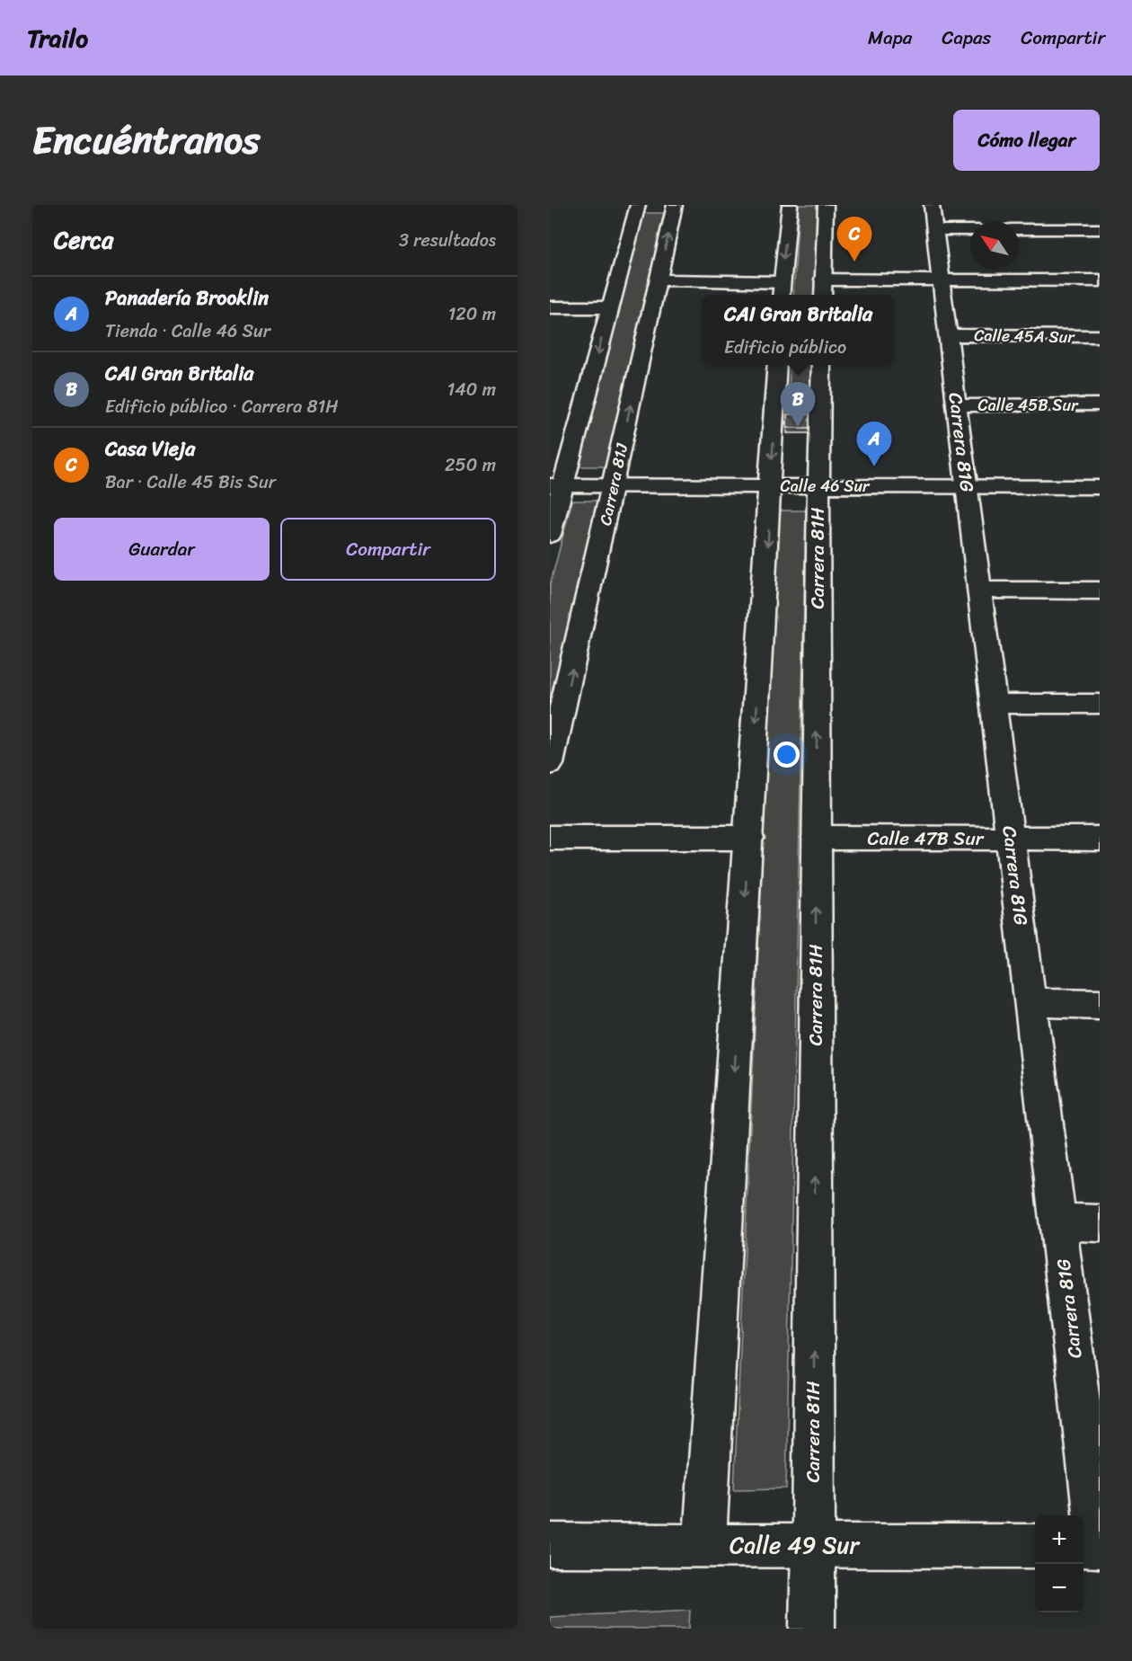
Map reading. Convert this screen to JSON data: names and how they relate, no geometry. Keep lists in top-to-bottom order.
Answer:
{
  "streets": {
    "street": [
      "Calle 45A Sur",
      "Calle 45B Sur",
      "Carrera 81G",
      "Carrera 81J",
      "Calle 46 Sur",
      "Carrera 81H",
      "Calle 47B Sur",
      "Calle 49 Sur"
    ]
  },
  "crossings": [
    ["Calle 45A Sur", "Carrera 81G"],
    ["Calle 45B Sur", "Carrera 81G"],
    ["Carrera 81G", "Calle 46 Sur"],
    ["Carrera 81G", "Calle 47B Sur"],
    ["Carrera 81J", "Calle 46 Sur"],
    ["Calle 46 Sur", "Carrera 81H"],
    ["Carrera 81H", "Calle 47B Sur"],
    ["Carrera 81H", "Calle 49 Sur"]
  ],
  "north": "top left",
  "page": {
    "header": "Trailo",
    "nav": ["Mapa", "Capas", "Compartir"],
    "title": "Encuéntranos",
    "buttons": [
      "Cómo llegar",
      ["Guardar", "Compartir"]
    ],
    "heading": ["Cerca", "3 resultados"],
    "pins": ["C", "B", "A"],
    "list": [
      {
        "mark": "A",
        "name": "Panadería Brooklin",
        "note": "Tienda · Calle 46 Sur",
        "value": "120 m"
      },
      {
        "mark": "B",
        "name": "CAI Gran Britalia",
        "note": "Edificio público · Carrera 81H",
        "value": "140 m"
      },
      {
        "mark": "C",
        "name": "Casa Vieja",
        "note": "Bar · Calle 45 Bis Sur",
        "value": "250 m"
      }
    ],
    "popup": ["CAI Gran Britalia", "Edificio público"],
    "map_buttons": ["+", "−"]
  }
}
